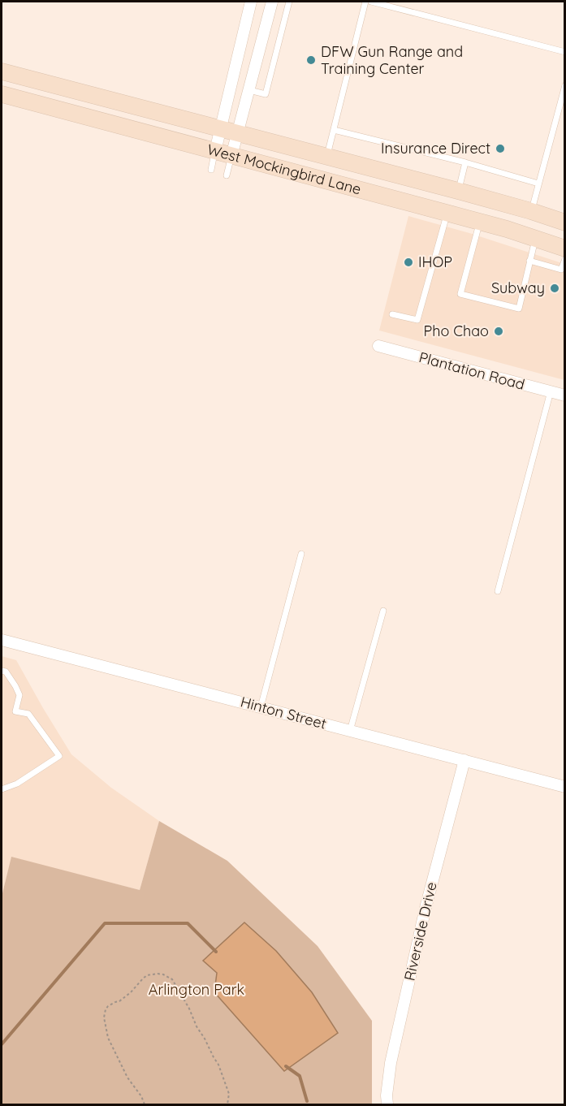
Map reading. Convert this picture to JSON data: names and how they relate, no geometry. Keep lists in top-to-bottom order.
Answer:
{
  "streets": {
    "main road": ["West Mockingbird Lane"],
    "street": ["Plantation Road", "Hinton Street", "Riverside Drive"]
  },
  "crossings": [
    ["Hinton Street", "Riverside Drive"]
  ],
  "parks": ["Arlington Park"],
  "places": [
    "DFW Gun Range and Training Center",
    "Insurance Direct",
    "IHOP",
    "Subway",
    "Pho Chao"
  ]
}
